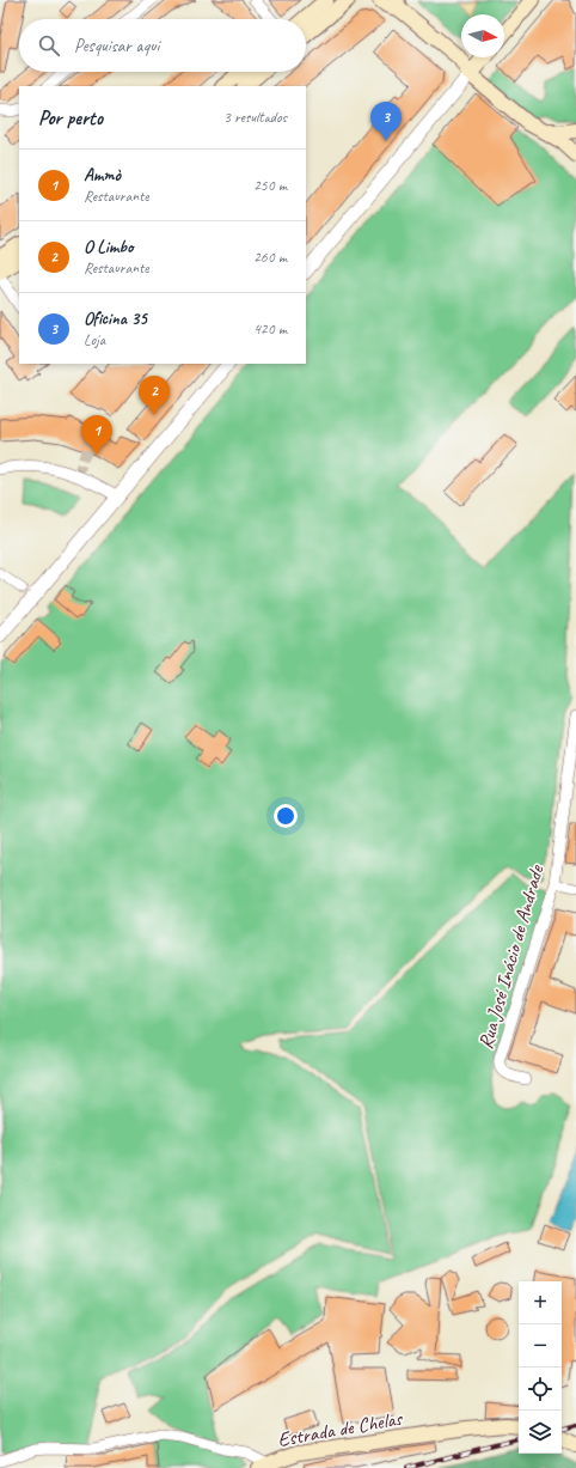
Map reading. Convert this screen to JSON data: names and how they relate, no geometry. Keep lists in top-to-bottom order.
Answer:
{
  "streets": {
    "main road": ["Estrada de Chelas"],
    "street": ["Rua José Inácio de Andrade"]
  },
  "north": "right",
  "page": {
    "search": "Pesquisar aqui",
    "heading": ["Por perto", "3 resultados"],
    "pins": ["3", "2", "1"],
    "list": [
      {
        "mark": "1",
        "name": "Ammò",
        "note": "Restaurante",
        "value": "250 m"
      },
      {
        "mark": "2",
        "name": "O Limbo",
        "note": "Restaurante",
        "value": "260 m"
      },
      {
        "mark": "3",
        "name": "Oficina 35",
        "note": "Loja",
        "value": "420 m"
      }
    ],
    "map_buttons": ["+", "−"]
  }
}
